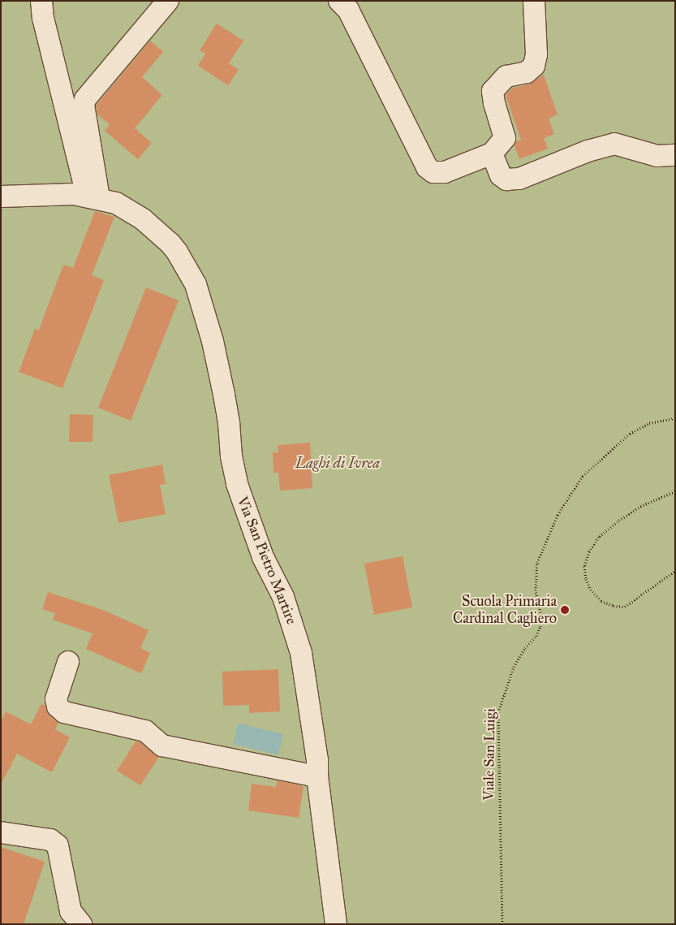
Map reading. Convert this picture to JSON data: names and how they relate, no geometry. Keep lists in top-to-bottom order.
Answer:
{
  "streets": {
    "street": ["Via San Pietro Martire"],
    "path": ["Viale San Luigi"]
  },
  "parks": ["Laghi di Ivrea"],
  "places": ["Scuola Primaria Cardinal Cagliero"]
}
